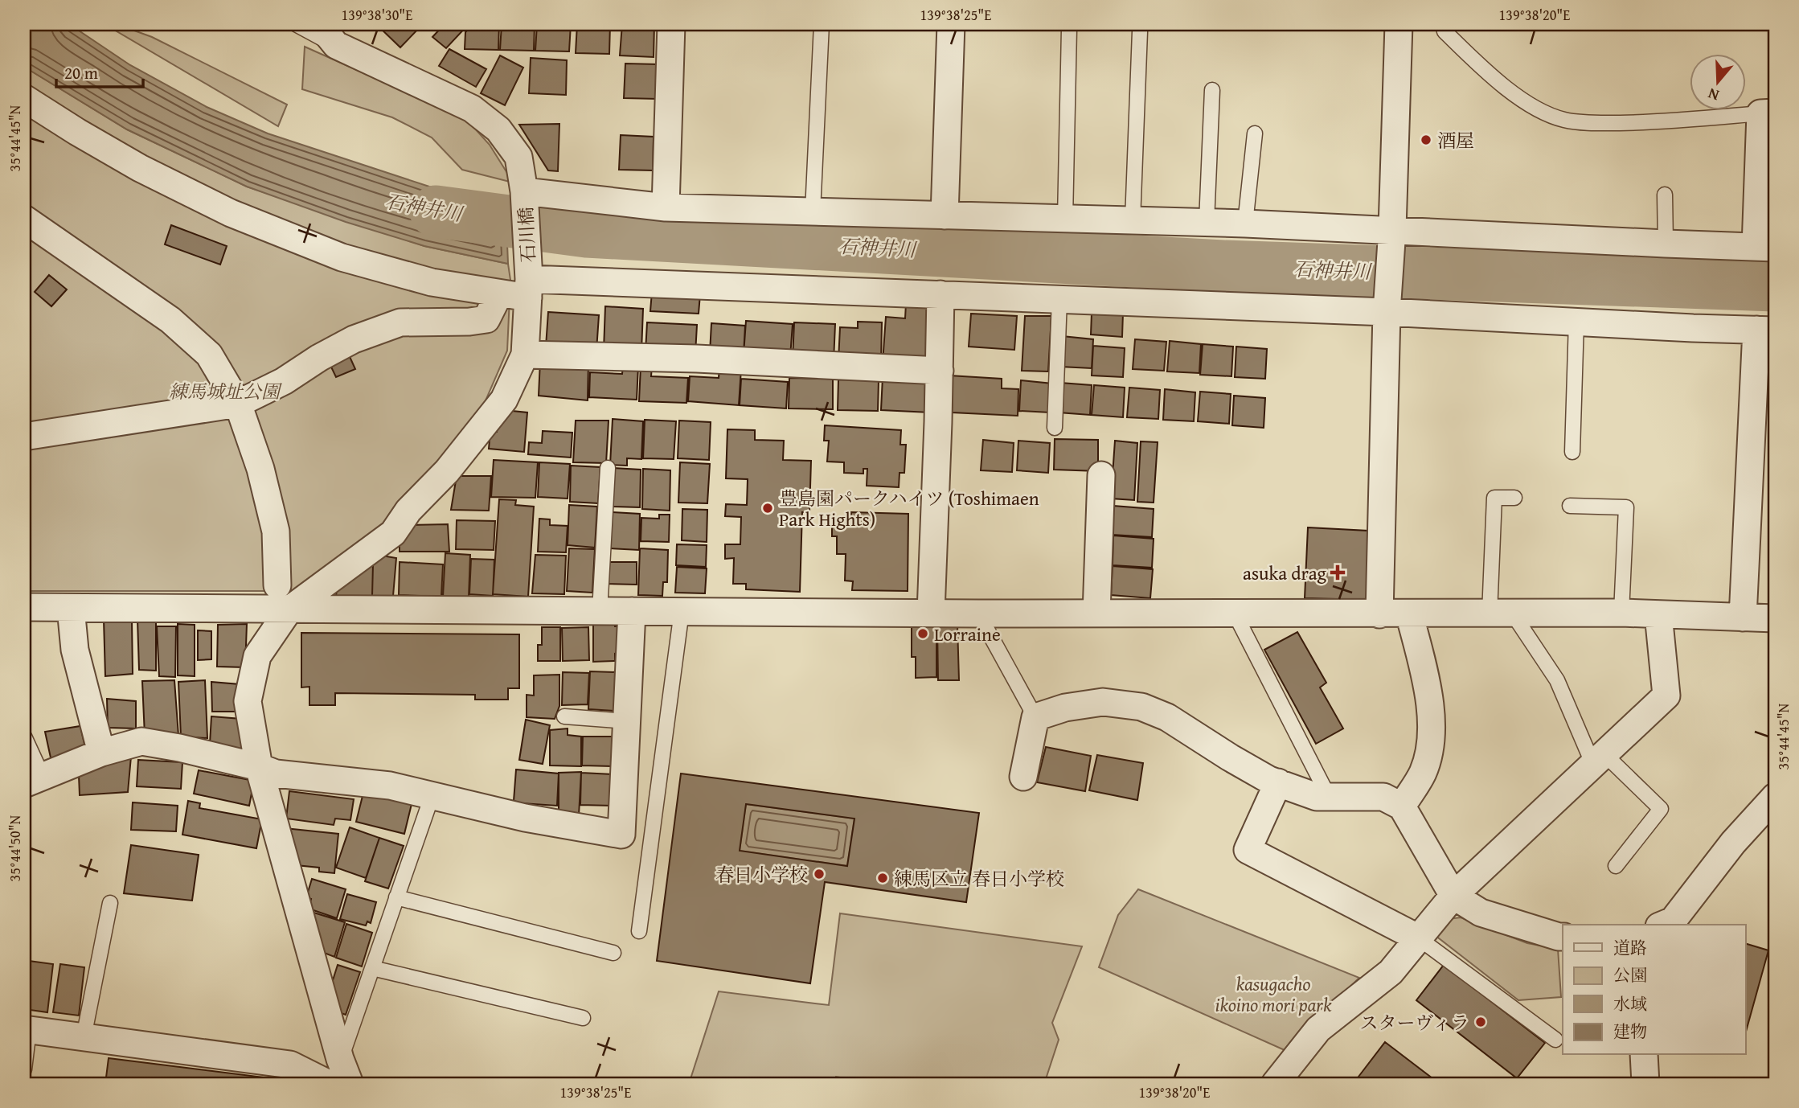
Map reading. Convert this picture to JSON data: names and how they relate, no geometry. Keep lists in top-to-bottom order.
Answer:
{
  "streets": {
    "street": ["石川橋"]
  },
  "water": ["石神井川"],
  "parks": ["練馬城址公園", "kasugacho ikoino mori park"],
  "places": {
    "other": [
      "酒屋",
      "豊島園パークハイツ (Toshimaen Park Hights)",
      "Lorraine",
      "春日小学校",
      "練馬区立 春日小学校",
      "スターヴィラ"
    ],
    "health": ["asuka drag"]
  },
  "legend": [
    "道路",
    "公園",
    "水域",
    "建物"
  ],
  "scale_bar": "20 m",
  "north": "bottom",
  "coordinates": [
    "139°38'30\"E",
    "139°38'25\"E",
    "139°38'20\"E",
    "35°44'45\"N",
    "35°44'50\"N"
  ]
}
